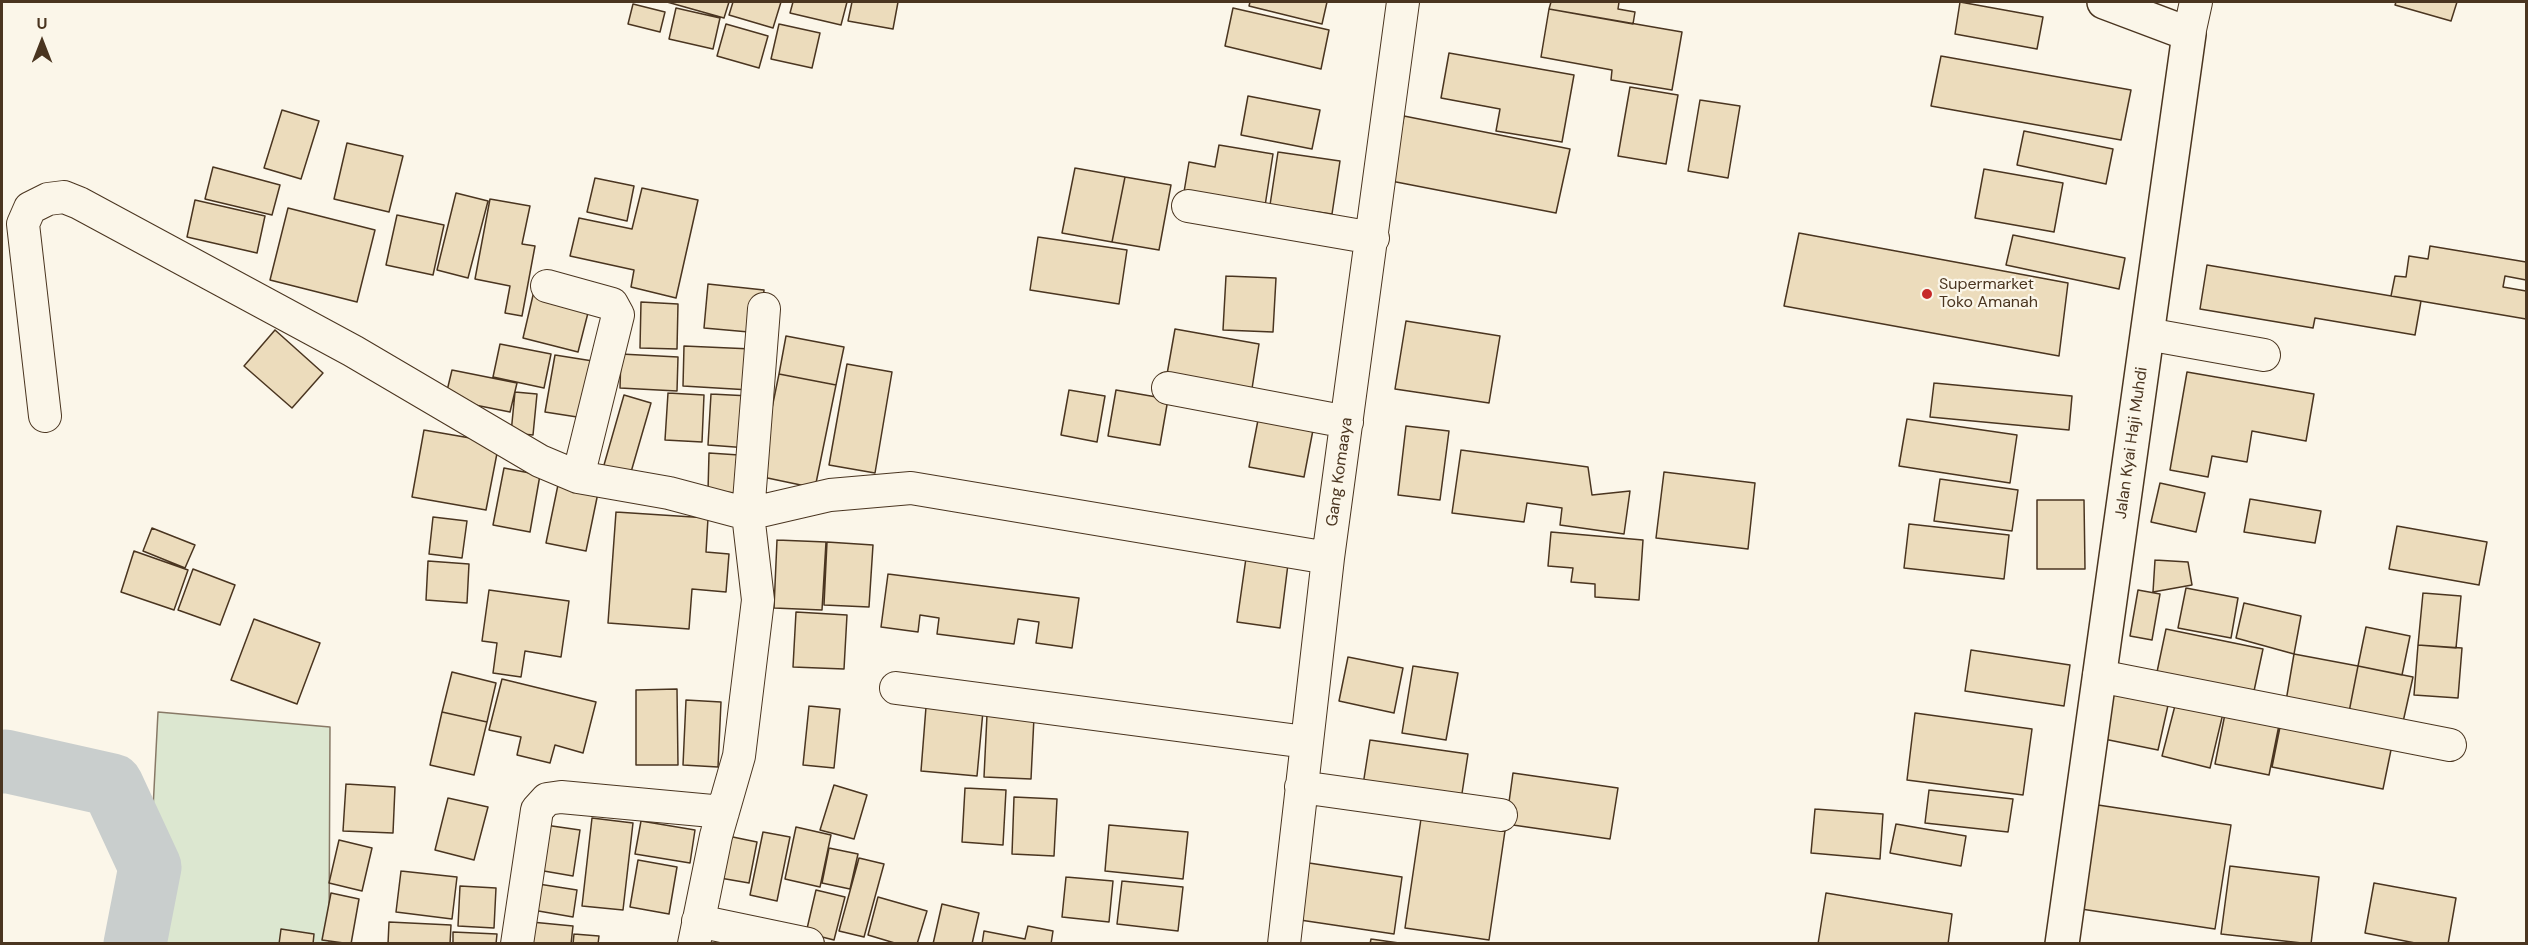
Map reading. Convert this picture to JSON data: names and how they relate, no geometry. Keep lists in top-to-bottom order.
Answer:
{
  "streets": {
    "street": ["Jalan Kyai Haji Muhdi", "Gang Komaaya"]
  },
  "places": ["Supermarket Toko Amanah"],
  "north": "top"
}
